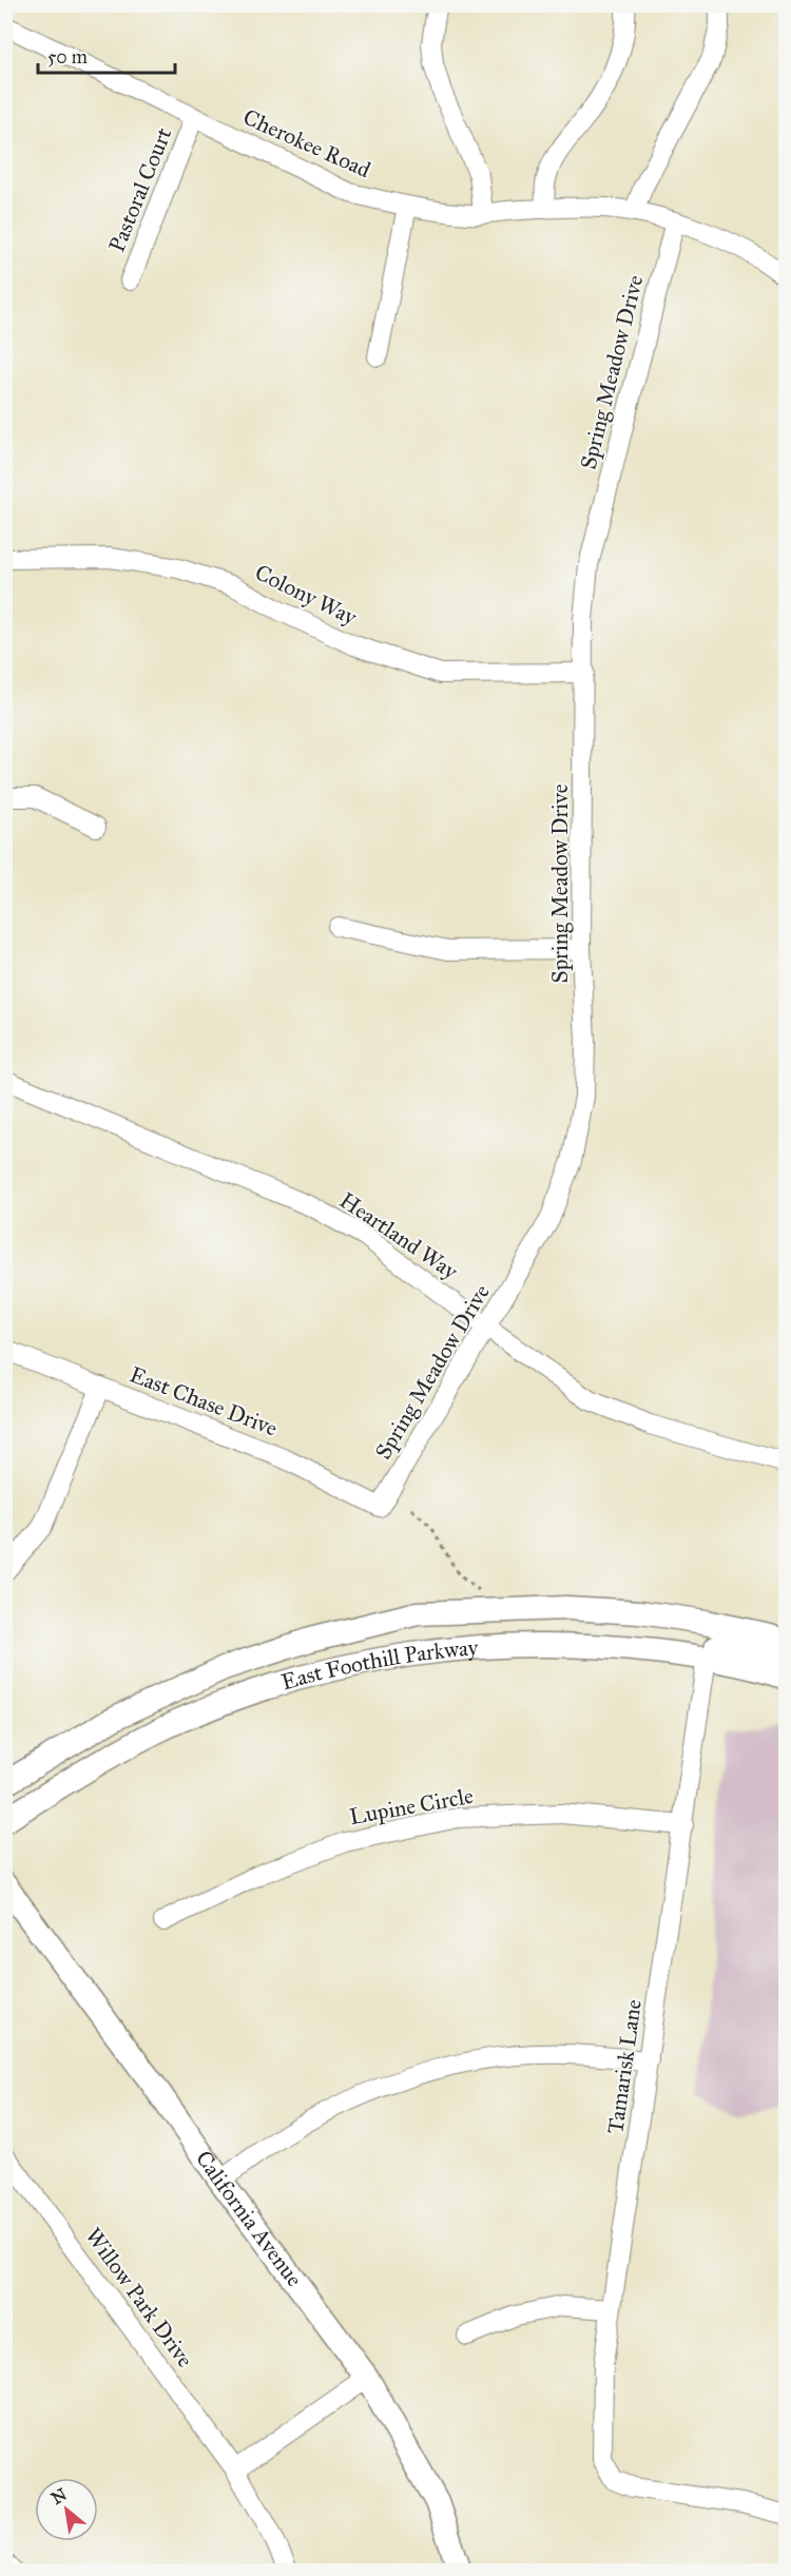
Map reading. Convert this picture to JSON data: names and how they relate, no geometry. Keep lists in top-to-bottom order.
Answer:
{
  "streets": {
    "main road": ["East Foothill Parkway", "California Avenue"],
    "street": [
      "Cherokee Road",
      "Pastoral Court",
      "Spring Meadow Drive",
      "Colony Way",
      "Heartland Way",
      "East Chase Drive",
      "Lupine Circle",
      "Tamarisk Lane",
      "Willow Park Drive"
    ]
  },
  "crossings": [
    ["Cherokee Road", "Pastoral Court"],
    ["Cherokee Road", "Spring Meadow Drive"],
    ["Spring Meadow Drive", "Colony Way"],
    ["Spring Meadow Drive", "Heartland Way"],
    ["Spring Meadow Drive", "East Chase Drive"],
    ["East Foothill Parkway", "Tamarisk Lane"],
    ["Lupine Circle", "Tamarisk Lane"]
  ],
  "scale_bar": "50 m",
  "north": "top left"
}
